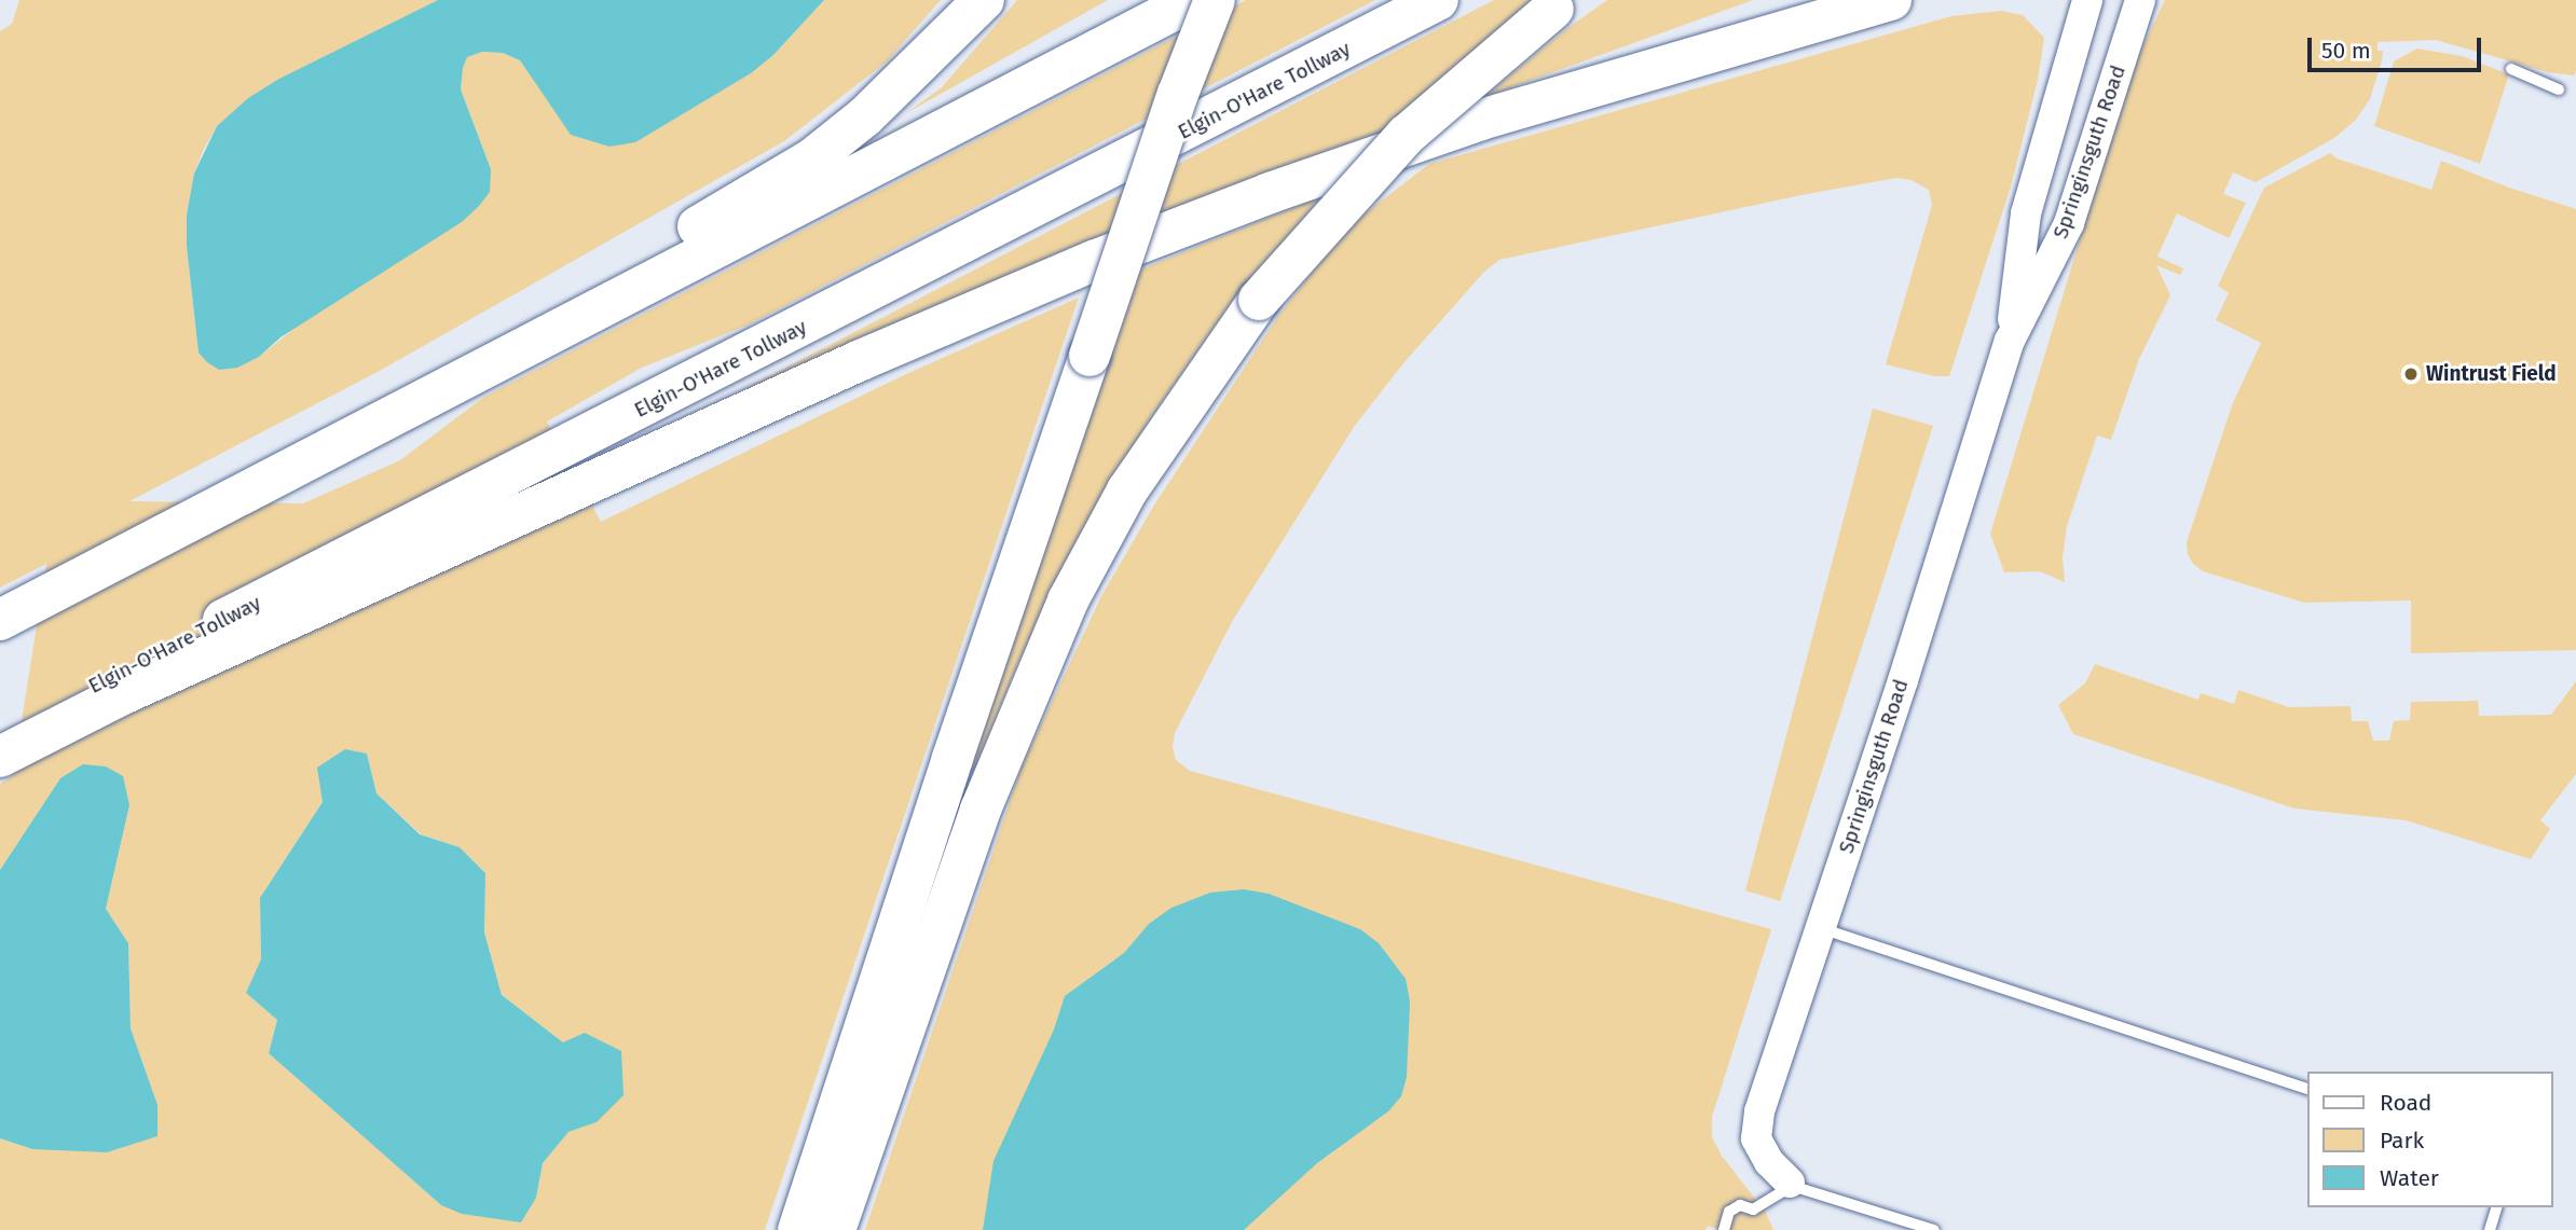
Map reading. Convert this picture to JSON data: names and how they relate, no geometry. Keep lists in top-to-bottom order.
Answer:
{
  "streets": {
    "highway": ["Elgin-O'Hare Tollway"],
    "street": ["Springinsguth Road"]
  },
  "places": ["Wintrust Field"],
  "legend": ["Road", "Park", "Water"],
  "scale_bar": "50 m"
}
